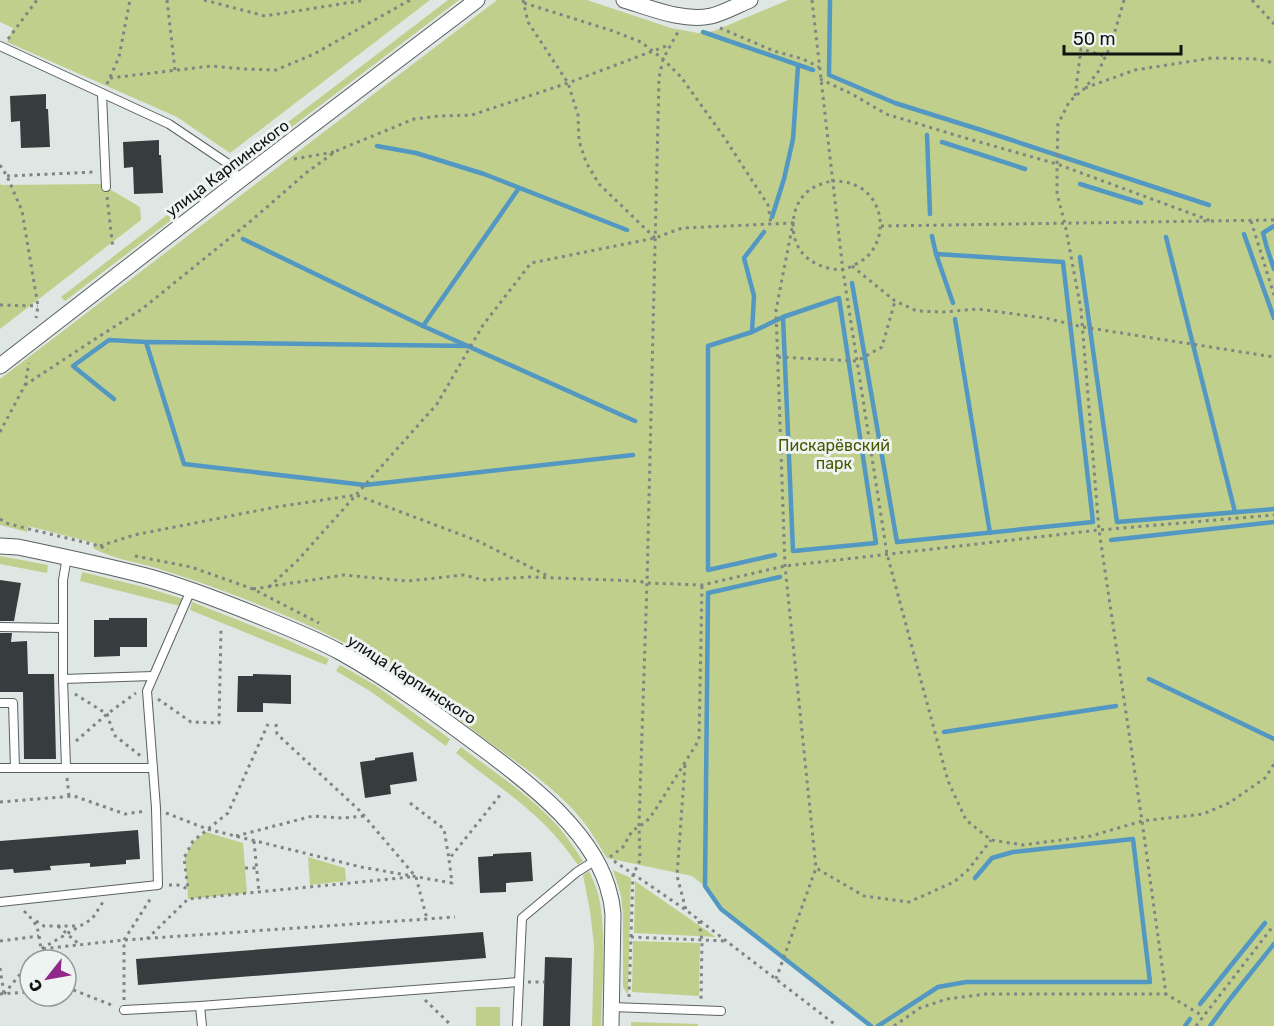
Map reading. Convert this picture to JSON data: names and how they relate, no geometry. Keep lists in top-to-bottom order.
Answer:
{
  "streets": {
    "street": ["улица Карпинского"]
  },
  "parks": ["Пискарёвский парк"],
  "scale_bar": "50 m",
  "north": "bottom left"
}
